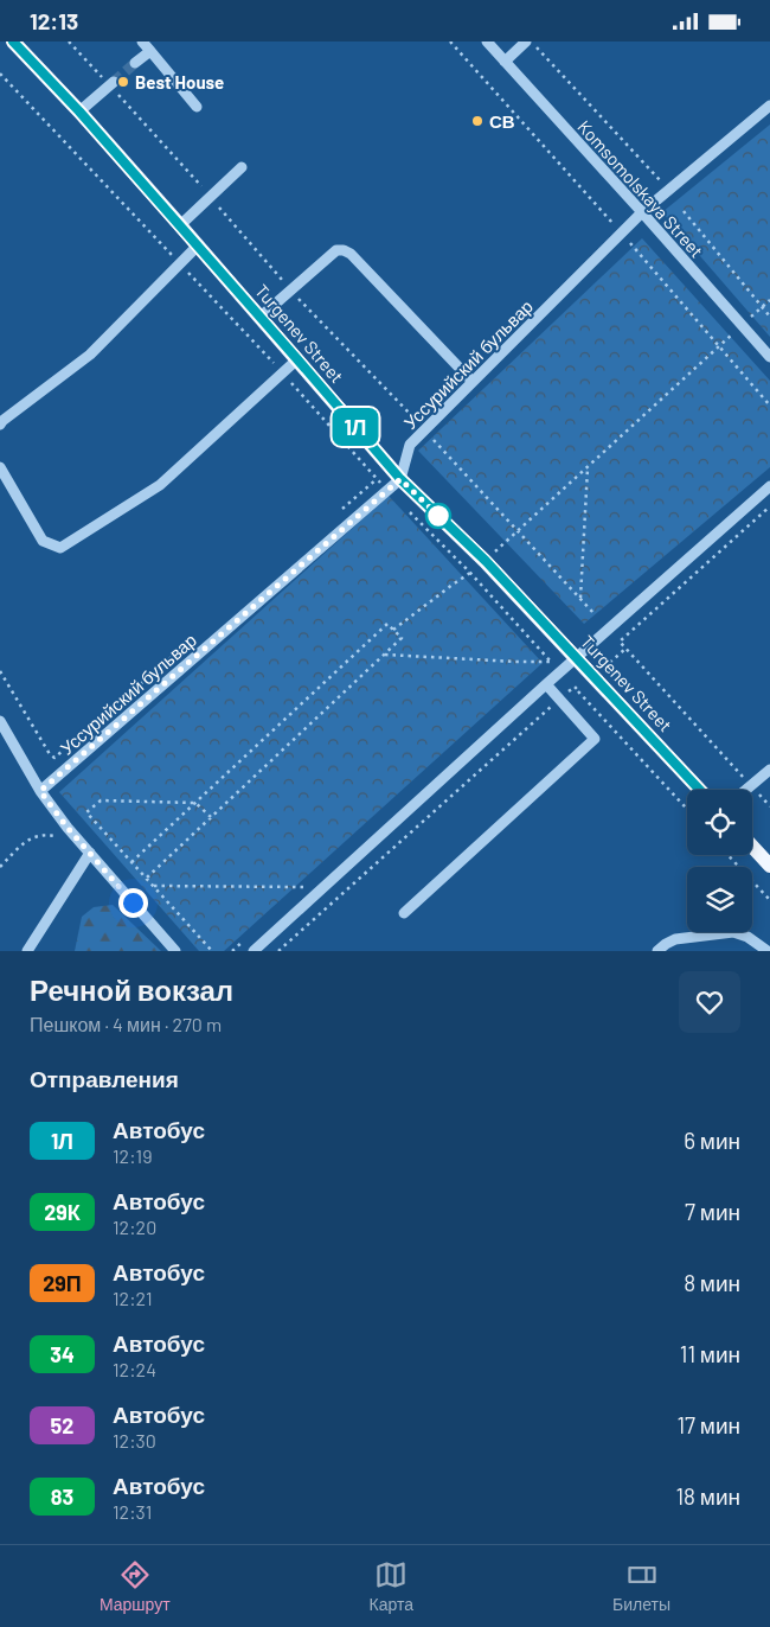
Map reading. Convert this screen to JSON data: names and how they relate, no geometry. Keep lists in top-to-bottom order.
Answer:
{
  "streets": {
    "main road": ["Turgenev Street"],
    "street": ["Komsomolskaya Street", "Уссурийский бульвар"]
  },
  "crossings": [
    ["Komsomolskaya Street", "Уссурийский бульвар"],
    ["Turgenev Street", "Уссурийский бульвар"]
  ],
  "places": ["Best House", "СВ"],
  "lines": ["bus line 1Л"],
  "page": {
    "status": "12:13",
    "on_map": "1Л",
    "heading": [
      ["Речной вокзал", "Пешком · 4 мин · 270 m"],
      "Отправления"
    ],
    "list": [
      {
        "mark": "1Л",
        "name": "Автобус",
        "note": "12:19",
        "value": "6 мин"
      },
      {
        "mark": "29К",
        "name": "Автобус",
        "note": "12:20",
        "value": "7 мин"
      },
      {
        "mark": "29П",
        "name": "Автобус",
        "note": "12:21",
        "value": "8 мин"
      },
      {
        "mark": "34",
        "name": "Автобус",
        "note": "12:24",
        "value": "11 мин"
      },
      {
        "mark": "52",
        "name": "Автобус",
        "note": "12:30",
        "value": "17 мин"
      },
      {
        "mark": "83",
        "name": "Автобус",
        "note": "12:31",
        "value": "18 мин"
      }
    ],
    "tabs": ["Маршрут", "Карта", "Билеты"]
  }
}
